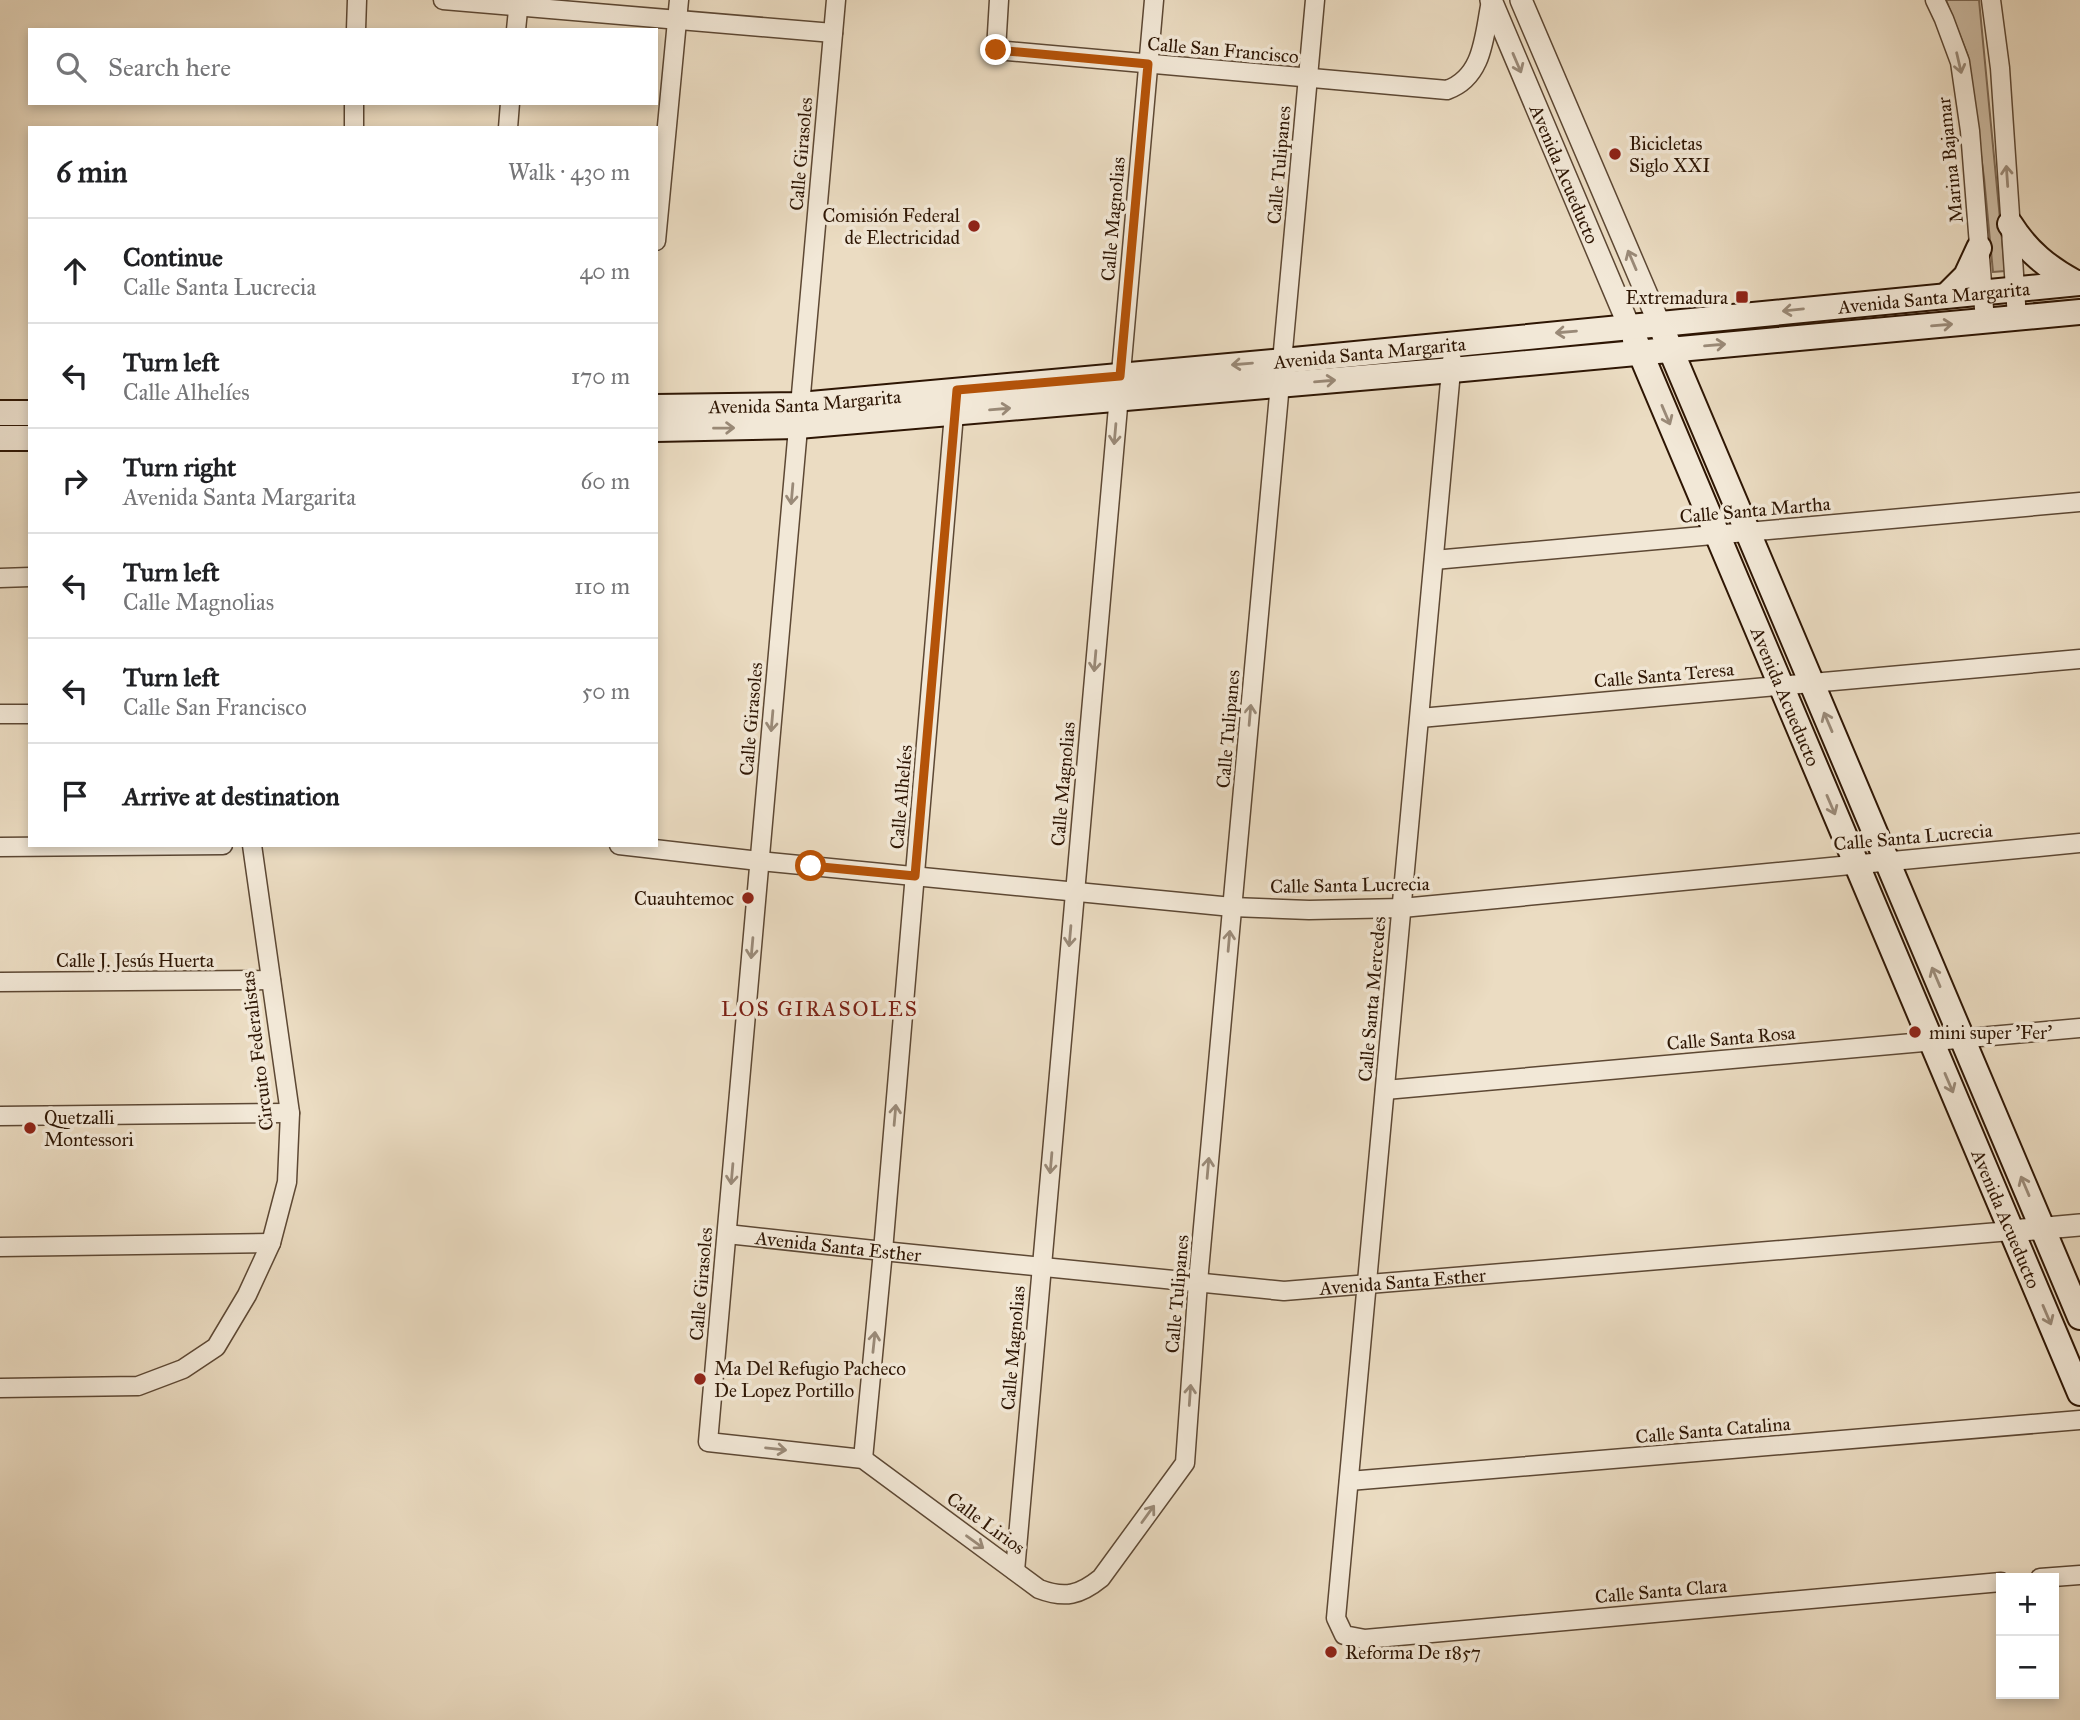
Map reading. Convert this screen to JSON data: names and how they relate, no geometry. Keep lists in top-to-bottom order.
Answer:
{
  "streets": {
    "main road": ["Avenida Acueducto", "Avenida Santa Margarita"],
    "street": [
      "Calle San Francisco",
      "Calle Girasoles",
      "Marina Bajamar",
      "Calle Tulipanes",
      "Calle Magnolias",
      "Calle Santa Martha",
      "Calle Santa Teresa",
      "Calle Alhelíes",
      "Calle Santa Lucrecia",
      "Calle J. Jesús Huerta",
      "Calle Santa Mercedes",
      "Calle Santa Rosa",
      "Circuito Federalistas",
      "Avenida Santa Esther",
      "Calle Santa Catalina",
      "Calle Lirios",
      "Calle Santa Clara"
    ]
  },
  "crossings": [
    ["Calle San Francisco", "Calle Tulipanes"],
    ["Calle San Francisco", "Avenida Acueducto"],
    ["Calle San Francisco", "Calle Magnolias"],
    ["Calle Girasoles", "Avenida Santa Margarita"],
    ["Calle Girasoles", "Calle Alhelíes"],
    ["Calle Girasoles", "Calle Santa Lucrecia"],
    ["Calle Girasoles", "Avenida Santa Esther"],
    ["Calle Girasoles", "Calle Lirios"],
    ["Marina Bajamar", "Avenida Santa Margarita"],
    ["Calle Tulipanes", "Avenida Santa Margarita"],
    ["Calle Tulipanes", "Calle Santa Lucrecia"],
    ["Calle Tulipanes", "Avenida Santa Esther"],
    ["Calle Tulipanes", "Calle Lirios"],
    ["Avenida Acueducto", "Avenida Santa Margarita"],
    ["Avenida Acueducto", "Calle Santa Martha"],
    ["Avenida Acueducto", "Calle Santa Teresa"],
    ["Avenida Acueducto", "Calle Santa Lucrecia"],
    ["Avenida Acueducto", "Calle Santa Rosa"],
    ["Avenida Acueducto", "Avenida Santa Esther"],
    ["Calle Magnolias", "Avenida Santa Margarita"],
    ["Calle Magnolias", "Calle Santa Lucrecia"],
    ["Calle Magnolias", "Avenida Santa Esther"],
    ["Calle Magnolias", "Calle Lirios"],
    ["Avenida Santa Margarita", "Calle Alhelíes"],
    ["Avenida Santa Margarita", "Calle Santa Mercedes"],
    ["Calle Santa Martha", "Calle Santa Mercedes"],
    ["Calle Santa Teresa", "Calle Santa Mercedes"],
    ["Calle Alhelíes", "Calle Santa Lucrecia"],
    ["Calle Alhelíes", "Avenida Santa Esther"],
    ["Calle Alhelíes", "Calle Lirios"],
    ["Calle Santa Lucrecia", "Calle Santa Mercedes"],
    ["Calle J. Jesús Huerta", "Circuito Federalistas"],
    ["Calle Santa Mercedes", "Calle Santa Rosa"],
    ["Calle Santa Mercedes", "Avenida Santa Esther"],
    ["Calle Santa Mercedes", "Calle Santa Catalina"],
    ["Calle Santa Mercedes", "Calle Santa Clara"]
  ],
  "one_way": [
    "Calle Girasoles",
    "Calle Tulipanes",
    "Calle Magnolias",
    "Calle Alhelíes"
  ],
  "districts": ["LOS GIRASOLES"],
  "places": {
    "other": [
      "Bicicletas Siglo XXI",
      "Comisión Federal de Electricidad",
      "Cuauhtemoc",
      "mini super 'Fer'",
      "Quetzalli Montessori",
      "Ma Del Refugio Pacheco De Lopez Portillo",
      "Reforma De 1857"
    ],
    "transit": ["Extremadura"]
  },
  "page": {
    "search": "Search here",
    "heading": ["6 min", "Walk · 430 m"],
    "list": [
      ["Continue", "Calle Santa Lucrecia", "40 m"],
      ["Turn left", "Calle Alhelíes", "170 m"],
      ["Turn right", "Avenida Santa Margarita", "60 m"],
      ["Turn left", "Calle Magnolias", "110 m"],
      ["Turn left", "Calle San Francisco", "50 m"],
      "Arrive at destination"
    ],
    "map_buttons": ["+", "−"]
  }
}
